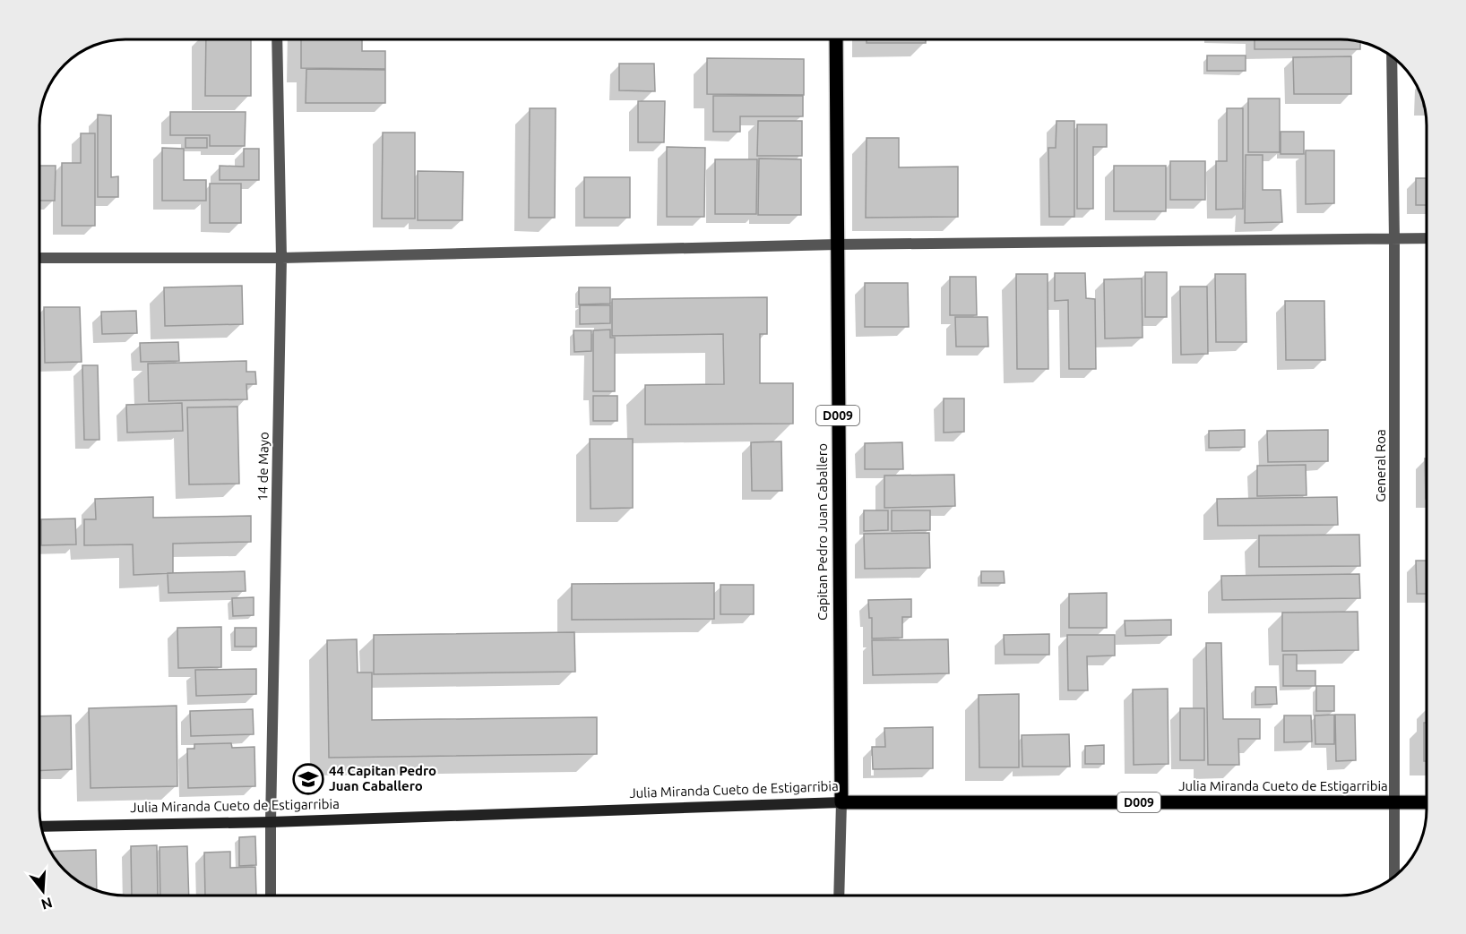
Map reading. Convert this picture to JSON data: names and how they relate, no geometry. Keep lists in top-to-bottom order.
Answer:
{
  "streets": {
    "main road": ["D009", "Capitan Pedro Juan Caballero", "Julia Miranda Cueto de Estigarribia"],
    "street": ["General Roa", "14 de Mayo"]
  },
  "crossings": [
    ["General Roa", "Julia Miranda Cueto de Estigarribia"],
    ["14 de Mayo", "Julia Miranda Cueto de Estigarribia"],
    ["Capitan Pedro Juan Caballero", "Julia Miranda Cueto de Estigarribia"]
  ],
  "places": {
    "school or university": ["44 Capitan Pedro Juan Caballero"]
  },
  "north": "bottom"
}
